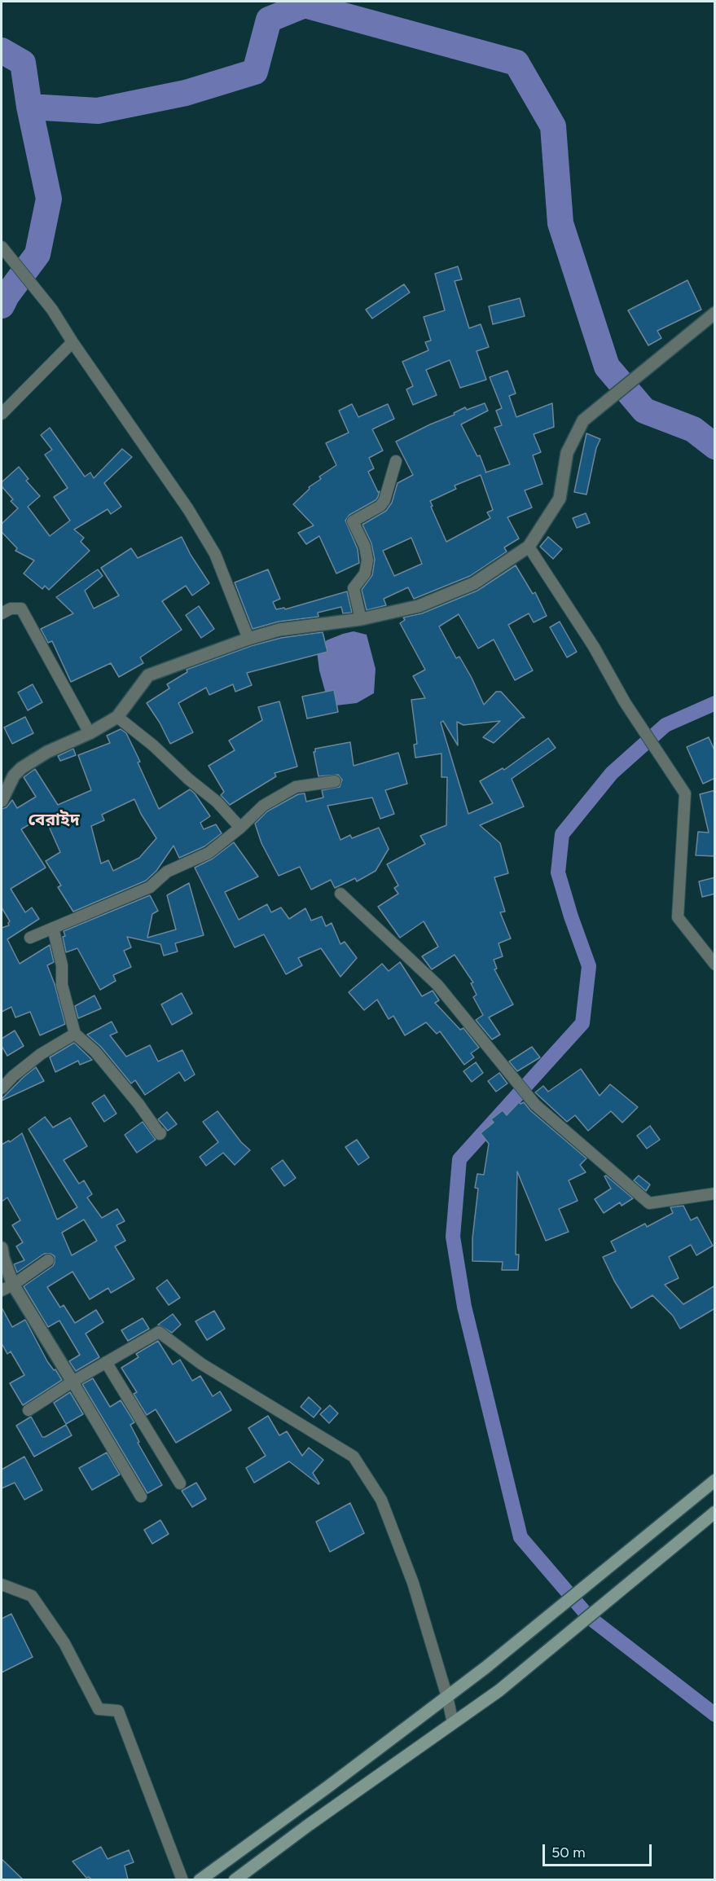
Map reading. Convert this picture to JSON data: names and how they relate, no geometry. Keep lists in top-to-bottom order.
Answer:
{
  "districts": ["বেরাইদ"],
  "scale_bar": "50 m"
}
